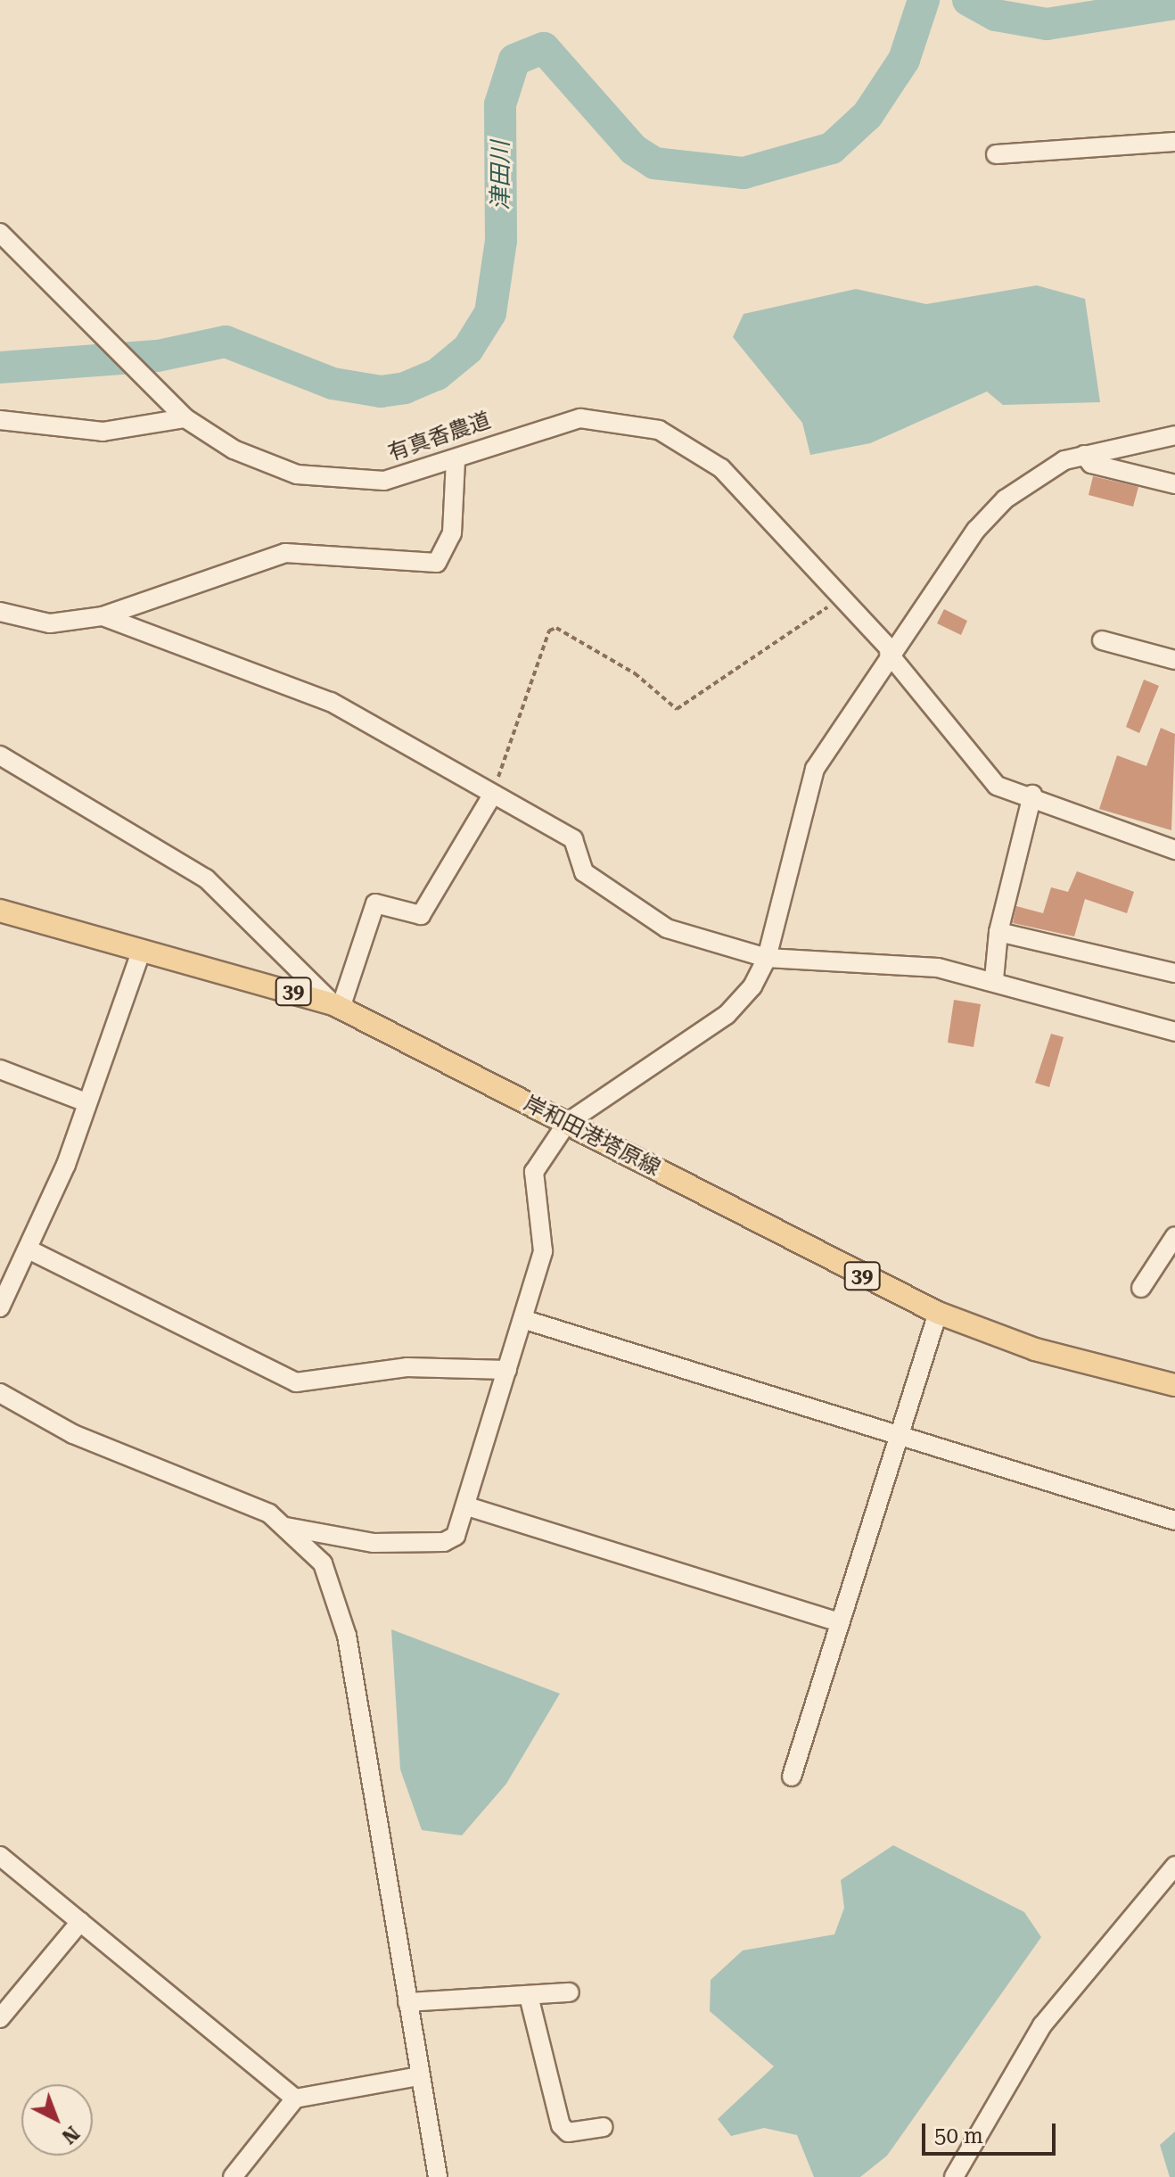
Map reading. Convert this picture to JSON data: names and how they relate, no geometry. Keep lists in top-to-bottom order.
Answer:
{
  "streets": {
    "main road": ["39", "岸和田港塔原線"],
    "street": ["有真香農道"]
  },
  "water": ["津田川"],
  "scale_bar": "50 m",
  "north": "bottom right"
}
